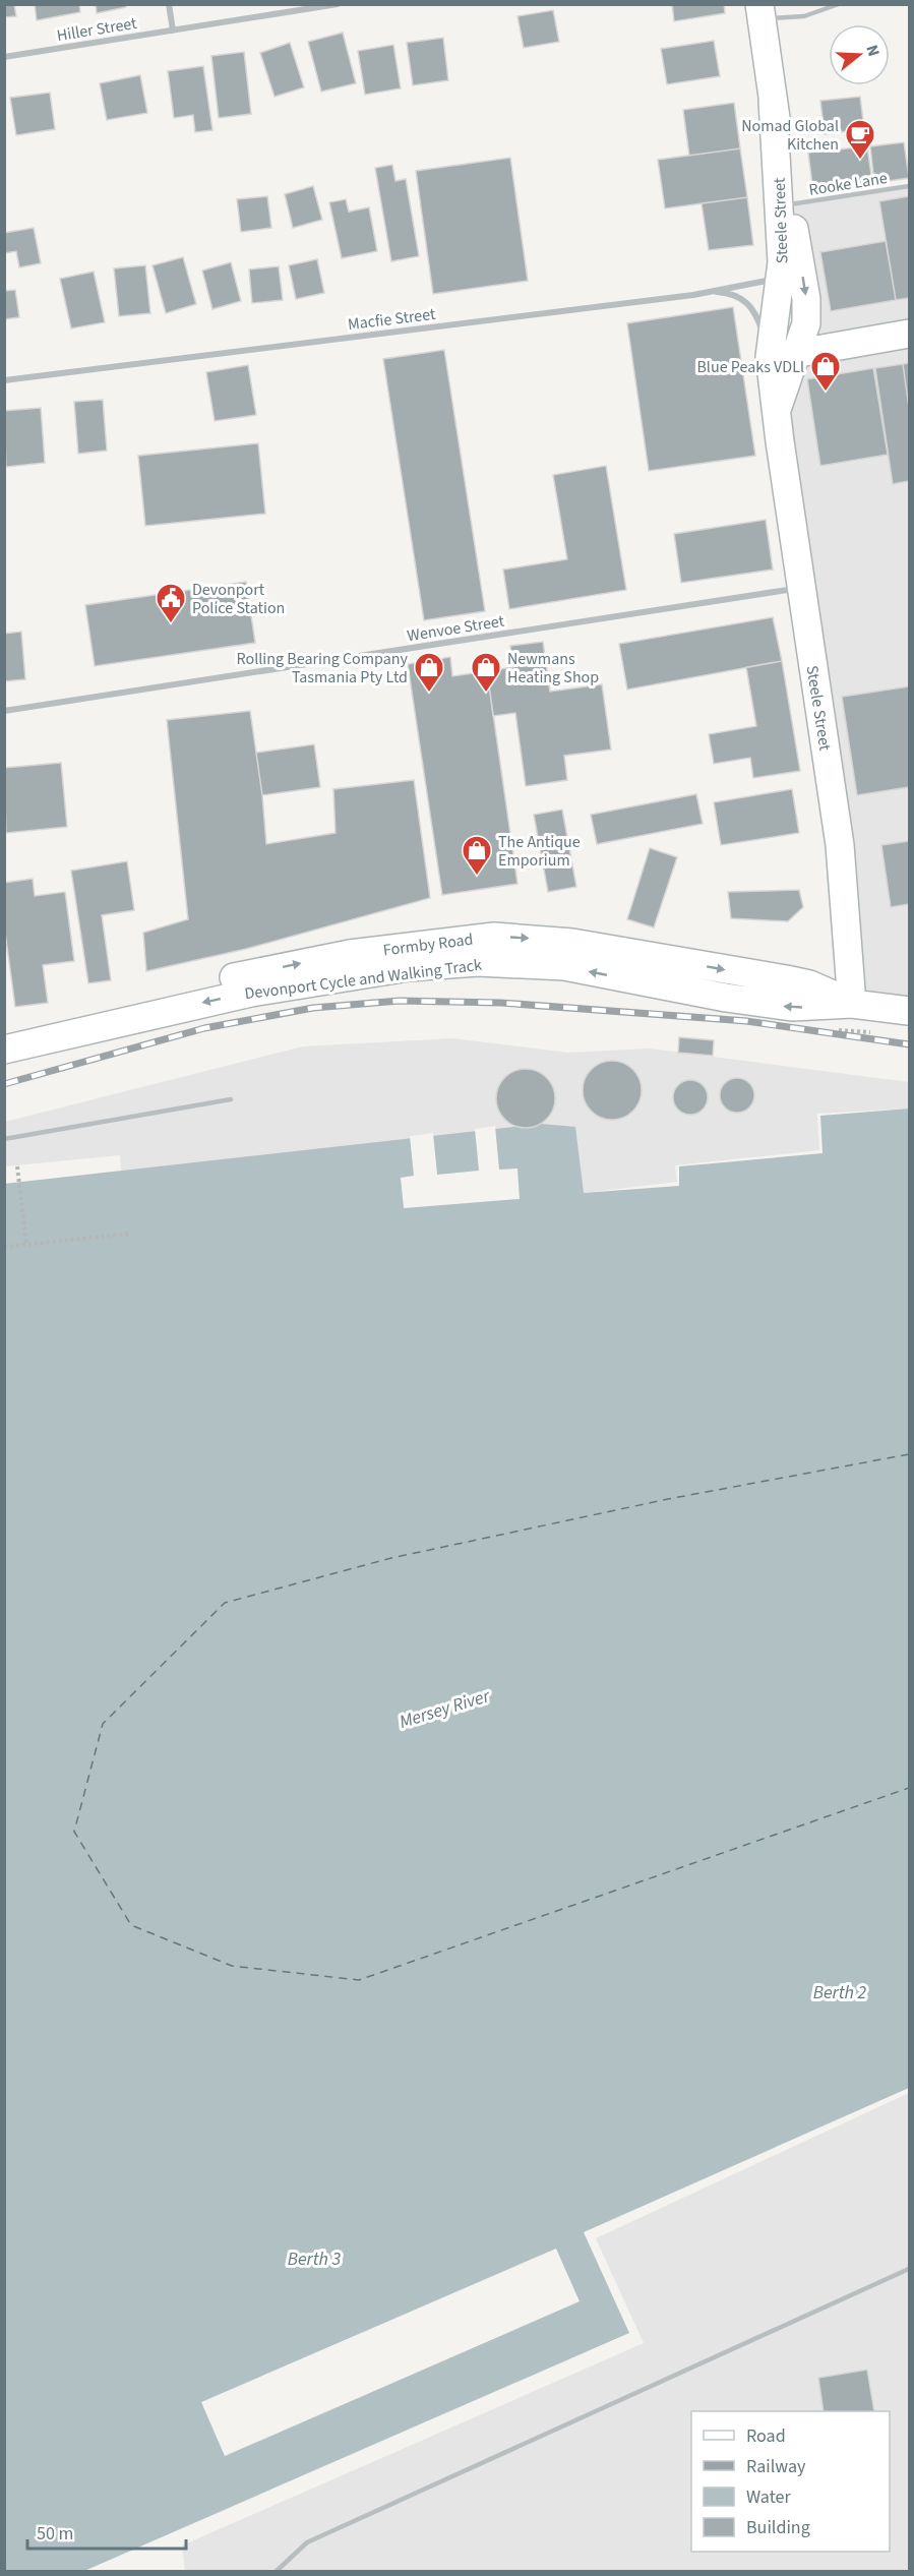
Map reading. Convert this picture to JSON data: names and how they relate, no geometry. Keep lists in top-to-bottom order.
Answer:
{
  "streets": {
    "main road": ["Steele Street", "Formby Road"],
    "street": ["Hiller Street", "Macfie Street", "Wenvoe Street"],
    "lane": ["Rooke Lane"]
  },
  "crossings": [
    ["Rooke Lane", "Steele Street"],
    ["Steele Street", "Macfie Street"],
    ["Steele Street", "Wenvoe Street"],
    ["Steele Street", "Formby Road"]
  ],
  "water": ["Mersey River", "Berth 2", "Berth 3"],
  "places": {
    "cafe": ["Nomad Global Kitchen"],
    "shop": [
      "Blue Peaks VDLl",
      "Rolling Bearing Company Tasmania Pty Ltd",
      "Newmans Heating Shop",
      "The Antique Emporium"
    ],
    "public building": ["Devonport Police Station"]
  },
  "legend": [
    "Road",
    "Railway",
    "Water",
    "Building"
  ],
  "scale_bar": "50 m",
  "north": "right"
}
